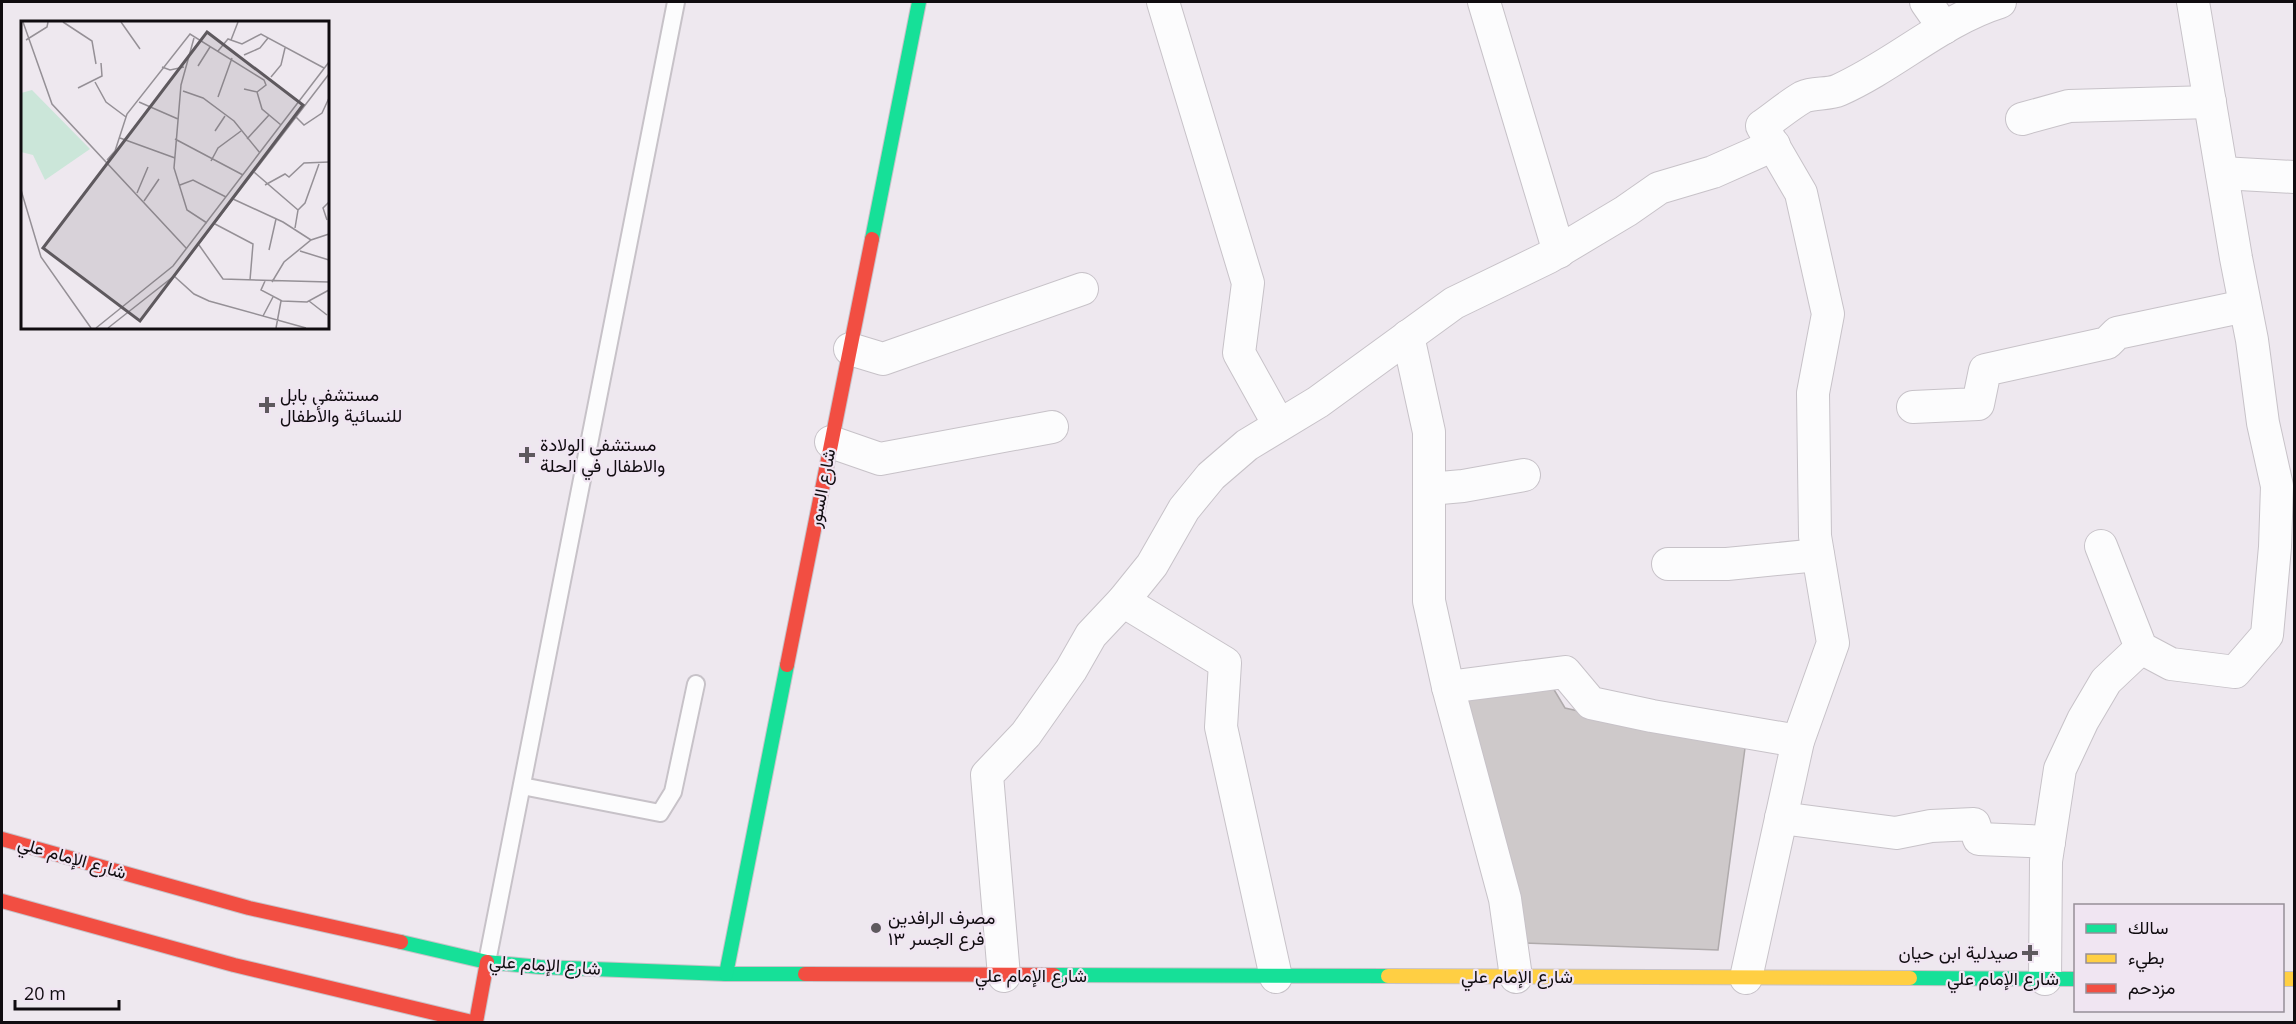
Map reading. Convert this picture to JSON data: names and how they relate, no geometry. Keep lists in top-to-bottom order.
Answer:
{
  "streets": {
    "main road": ["شارع السور", "شارع الإمام علي"]
  },
  "crossings": [
    ["شارع السور", "شارع الإمام علي"]
  ],
  "places": {
    "health": ["مستشفى بابل للنسائية والأطفال", "مستشفى الولادة والاطفال في الحلة", "صيدلية ابن حيان"],
    "other": ["مصرف الرافدين فرع الجسر ١٣"]
  },
  "legend": ["سالك", "بطيء", "مزدحم"],
  "scale_bar": "20 m"
}
